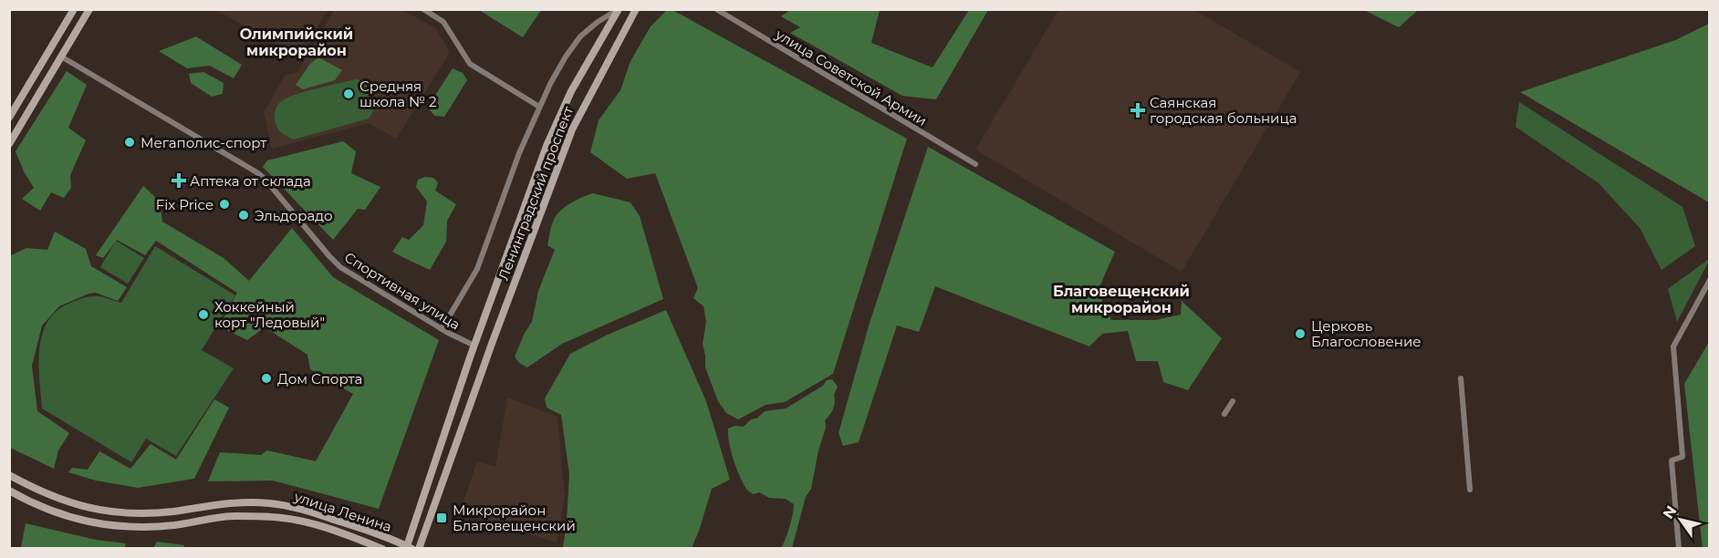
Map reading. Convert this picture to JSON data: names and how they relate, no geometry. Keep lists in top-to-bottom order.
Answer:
{
  "streets": {
    "main road": ["Ленинградский проспект", "улица Ленина"],
    "street": ["улица Советской Армии", "Спортивная улица"]
  },
  "crossings": [
    ["Ленинградский проспект", "Спортивная улица"],
    ["Ленинградский проспект", "улица Ленина"]
  ],
  "districts": ["Олимпийский микрорайон", "Благовещенский микрорайон"],
  "places": {
    "other": [
      "Средняя школа № 2",
      "Мегаполис-спорт",
      "Fix Price",
      "Эльдорадо",
      "Хоккейный корт \"Ледовый\"",
      "Церковь Благословение",
      "Дом Спорта"
    ],
    "health": ["Саянская городская больница", "Аптека от склада"],
    "transit": ["Микрорайон Благовещенский"]
  },
  "north": "top left"
}
